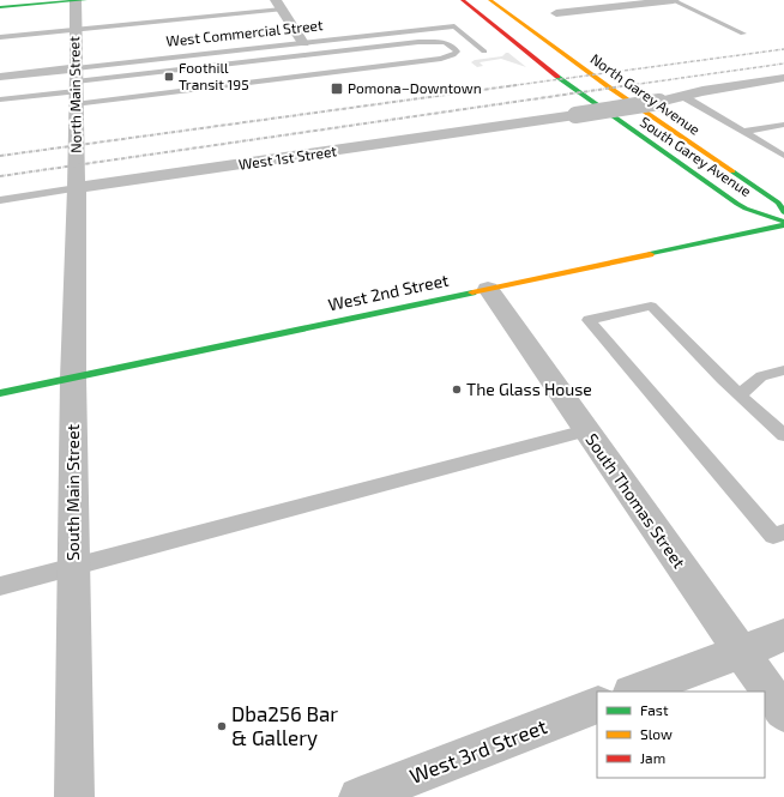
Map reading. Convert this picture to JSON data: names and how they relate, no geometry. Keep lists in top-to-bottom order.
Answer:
{
  "streets": {
    "main road": ["North Garey Avenue", "South Garey Avenue", "West 2nd Street"],
    "street": [
      "West Commercial Street",
      "North Main Street",
      "West 1st Street",
      "South Main Street",
      "South Thomas Street",
      "West 3rd Street"
    ]
  },
  "crossings": [
    ["West Commercial Street", "North Main Street"],
    ["North Main Street", "West 1st Street"],
    ["North Main Street", "South Main Street"],
    ["West 1st Street", "South Main Street"],
    ["West 2nd Street", "South Main Street"],
    ["West 2nd Street", "South Thomas Street"]
  ],
  "places": {
    "transit": ["Foothill Transit 195", "Pomona–Downtown"],
    "other": ["The Glass House", "Dba256 Bar & Gallery"]
  },
  "legend": ["Fast", "Slow", "Jam"]
}
